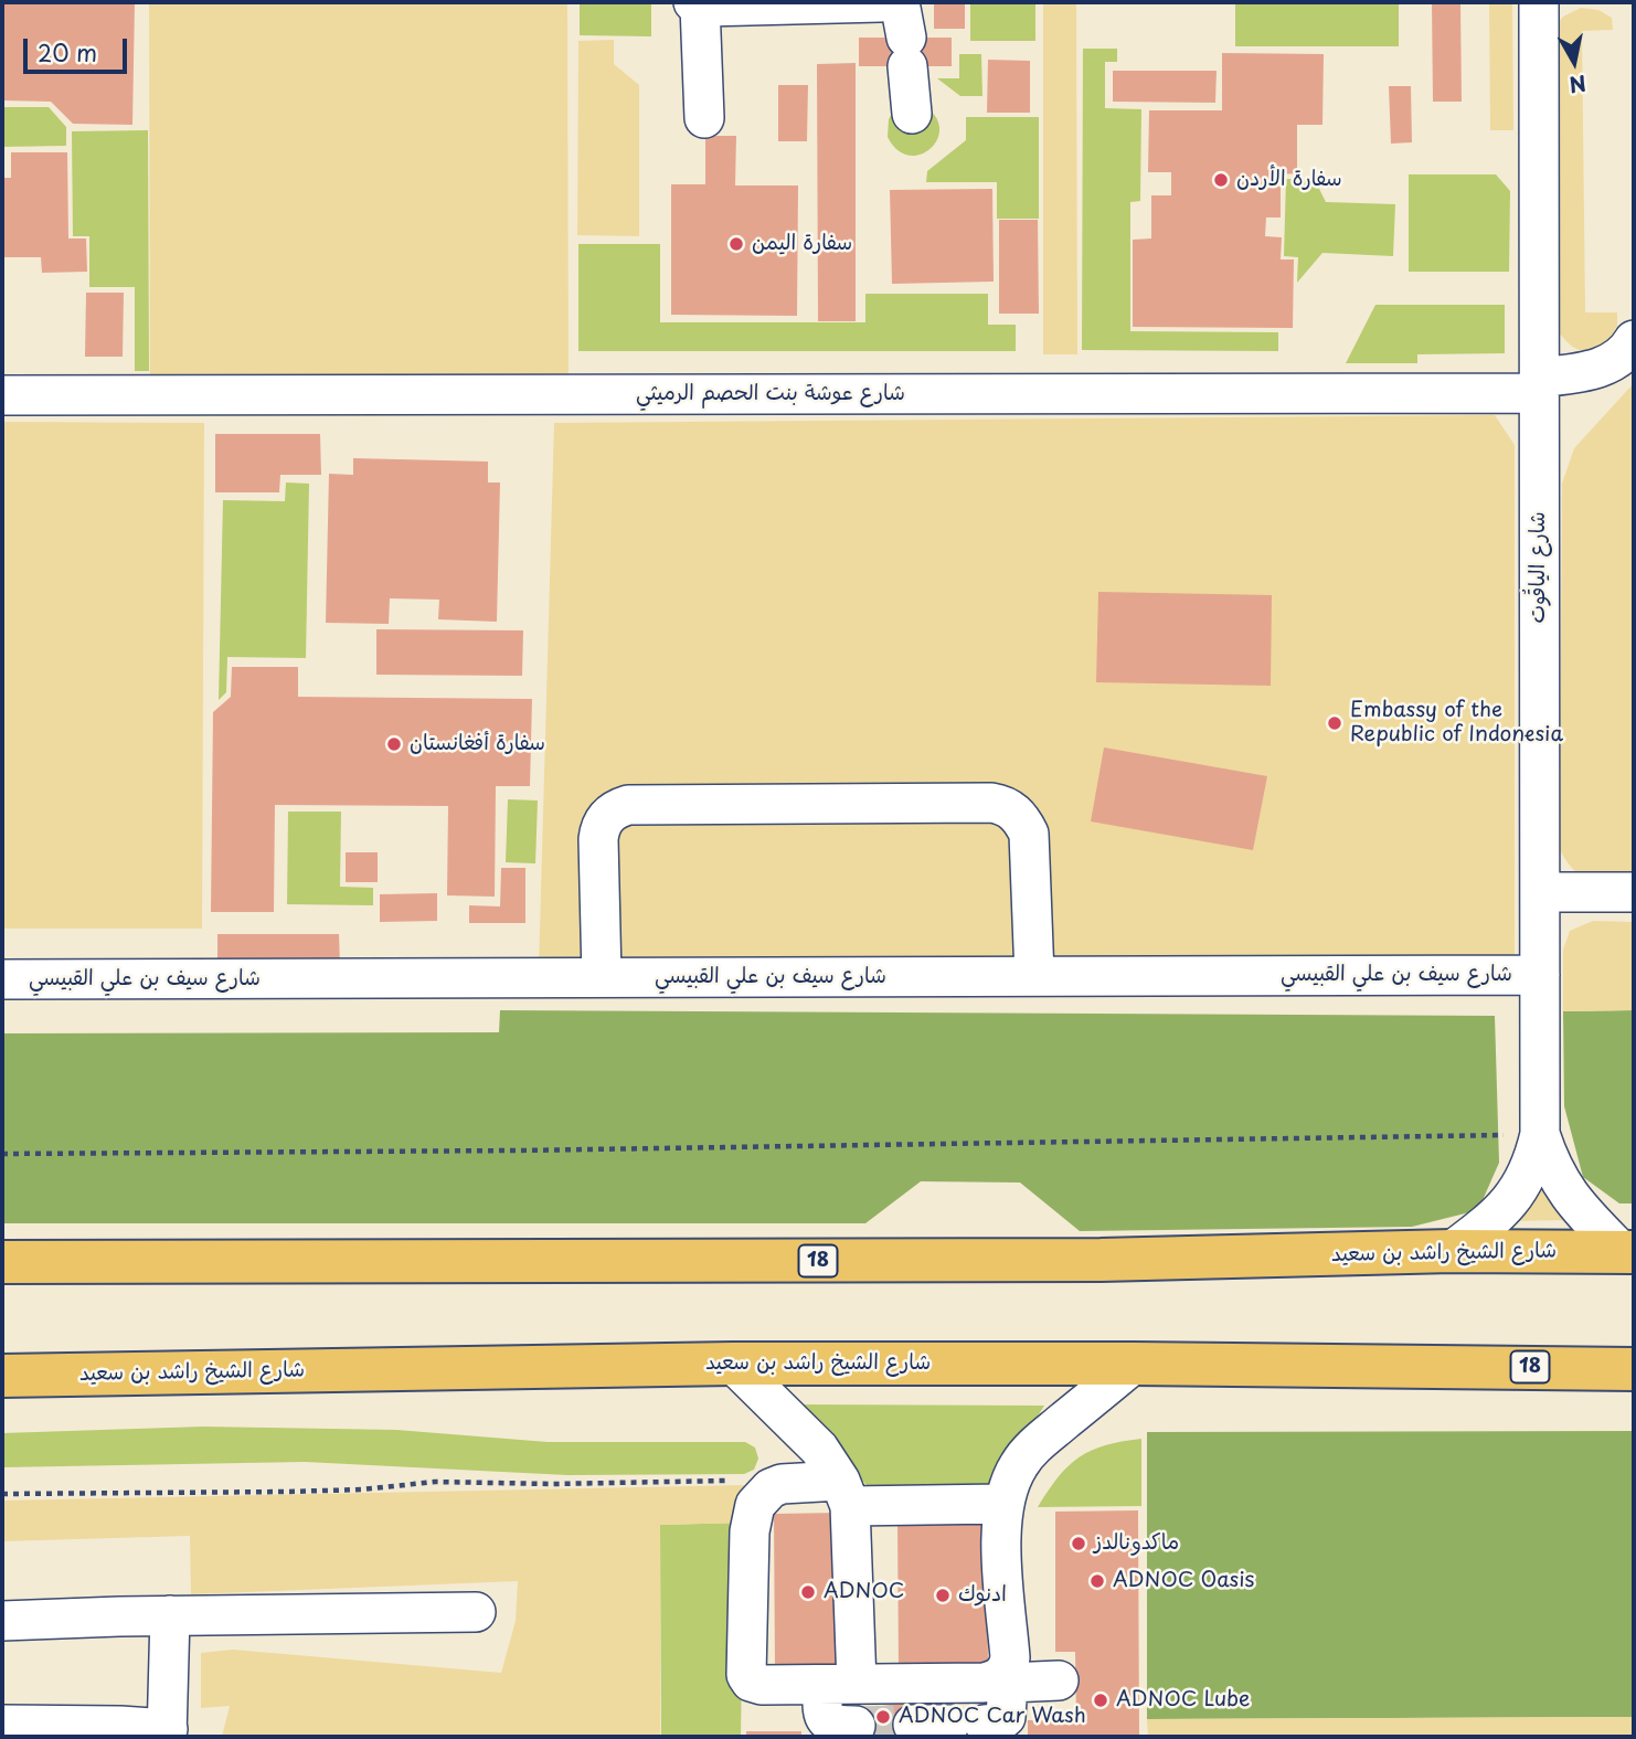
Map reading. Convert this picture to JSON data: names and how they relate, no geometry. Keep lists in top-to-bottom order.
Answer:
{
  "streets": {
    "main road": ["شارع الشيخ راشد بن سعيد", "18"],
    "street": ["شارع عوشة بنت الحصم الرميثي", "شارع الياقُوت", "شارع سيف بن علي القبيسي"]
  },
  "crossings": [
    ["شارع عوشة بنت الحصم الرميثي", "شارع الياقُوت"],
    ["شارع الياقُوت", "شارع سيف بن علي القبيسي"],
    ["شارع الياقُوت", "شارع الشيخ راشد بن سعيد"]
  ],
  "places": [
    "سفارة الأردن",
    "سفارة اليمن",
    "Embassy of the Republic of Indonesia",
    "سفارة أفغانستان",
    "ماكدونالدز",
    "ADNOC Oasis",
    "ADNOC",
    "ادنوك",
    "ADNOC Lube",
    "ADNOC Car Wash"
  ],
  "scale_bar": "20 m",
  "north": "bottom"
}
